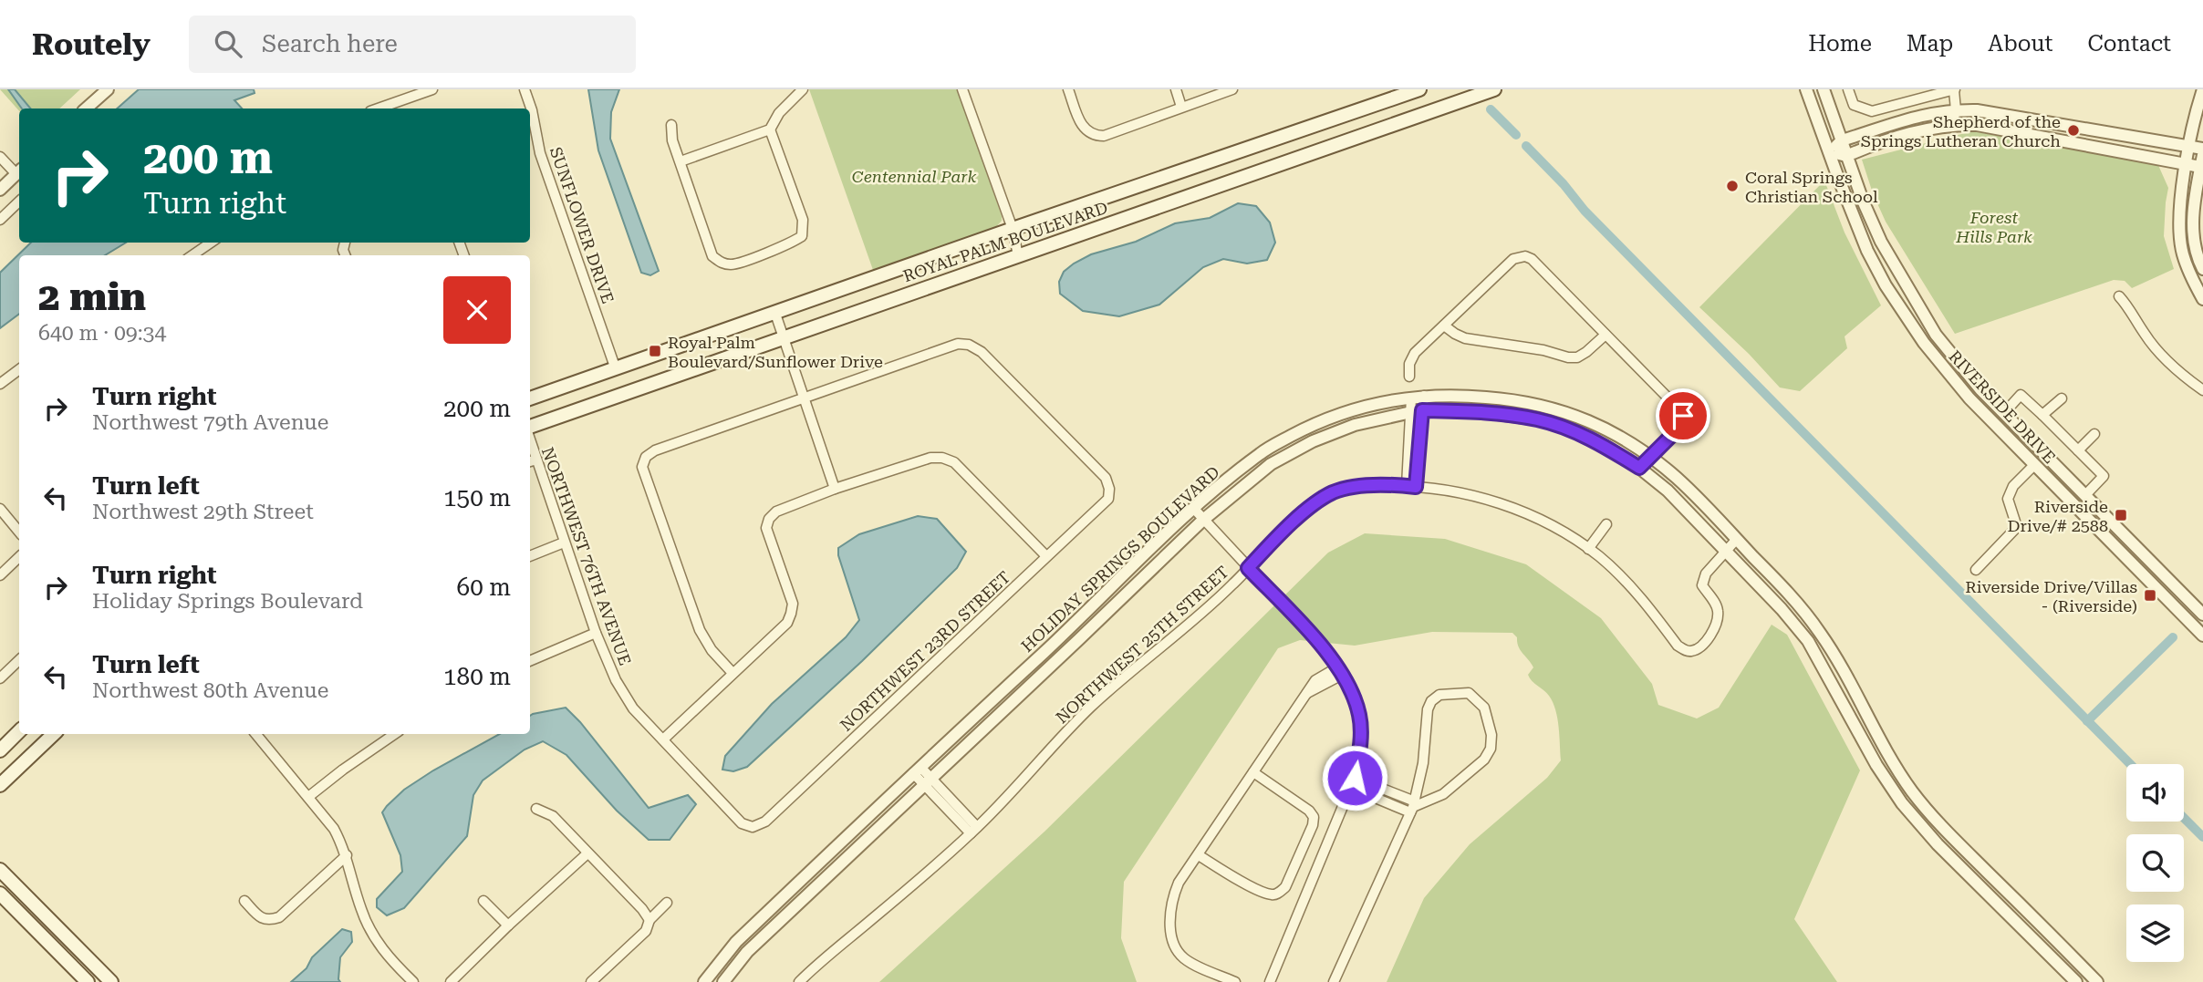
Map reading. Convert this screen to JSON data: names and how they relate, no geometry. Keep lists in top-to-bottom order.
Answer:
{
  "streets": {
    "main road": ["ROYAL PALM BOULEVARD"],
    "street": [
      "SUNFLOWER DRIVE",
      "RIVERSIDE DRIVE",
      "NORTHWEST 76TH AVENUE",
      "HOLIDAY SPRINGS BOULEVARD",
      "NORTHWEST 25TH STREET",
      "NORTHWEST 23RD STREET"
    ]
  },
  "crossings": [
    ["SUNFLOWER DRIVE", "ROYAL PALM BOULEVARD"],
    ["NORTHWEST 76TH AVENUE", "NORTHWEST 23RD STREET"],
    ["HOLIDAY SPRINGS BOULEVARD", "NORTHWEST 25TH STREET"]
  ],
  "parks": ["Centennial Park", "Forest Hills Park"],
  "places": {
    "other": ["Shepherd of the Springs Lutheran Church", "Coral Springs Christian School"],
    "transit": ["Royal Palm Boulevard/Sunflower Drive", "Riverside Drive/# 2588", "Riverside Drive/Villas - (Riverside)"]
  },
  "page": {
    "header": "Routely",
    "search": "Search here",
    "nav": [
      "Home",
      "Map",
      "About",
      "Contact"
    ],
    "turn": ["200 m", "Turn right"],
    "heading": ["2 min", "640 m · 09:34"],
    "list": [
      {
        "name": "Turn right",
        "note": "Northwest 79th Avenue",
        "value": "200 m"
      },
      {
        "name": "Turn left",
        "note": "Northwest 29th Street",
        "value": "150 m"
      },
      {
        "name": "Turn right",
        "note": "Holiday Springs Boulevard",
        "value": "60 m"
      },
      {
        "name": "Turn left",
        "note": "Northwest 80th Avenue",
        "value": "180 m"
      }
    ]
  }
}
